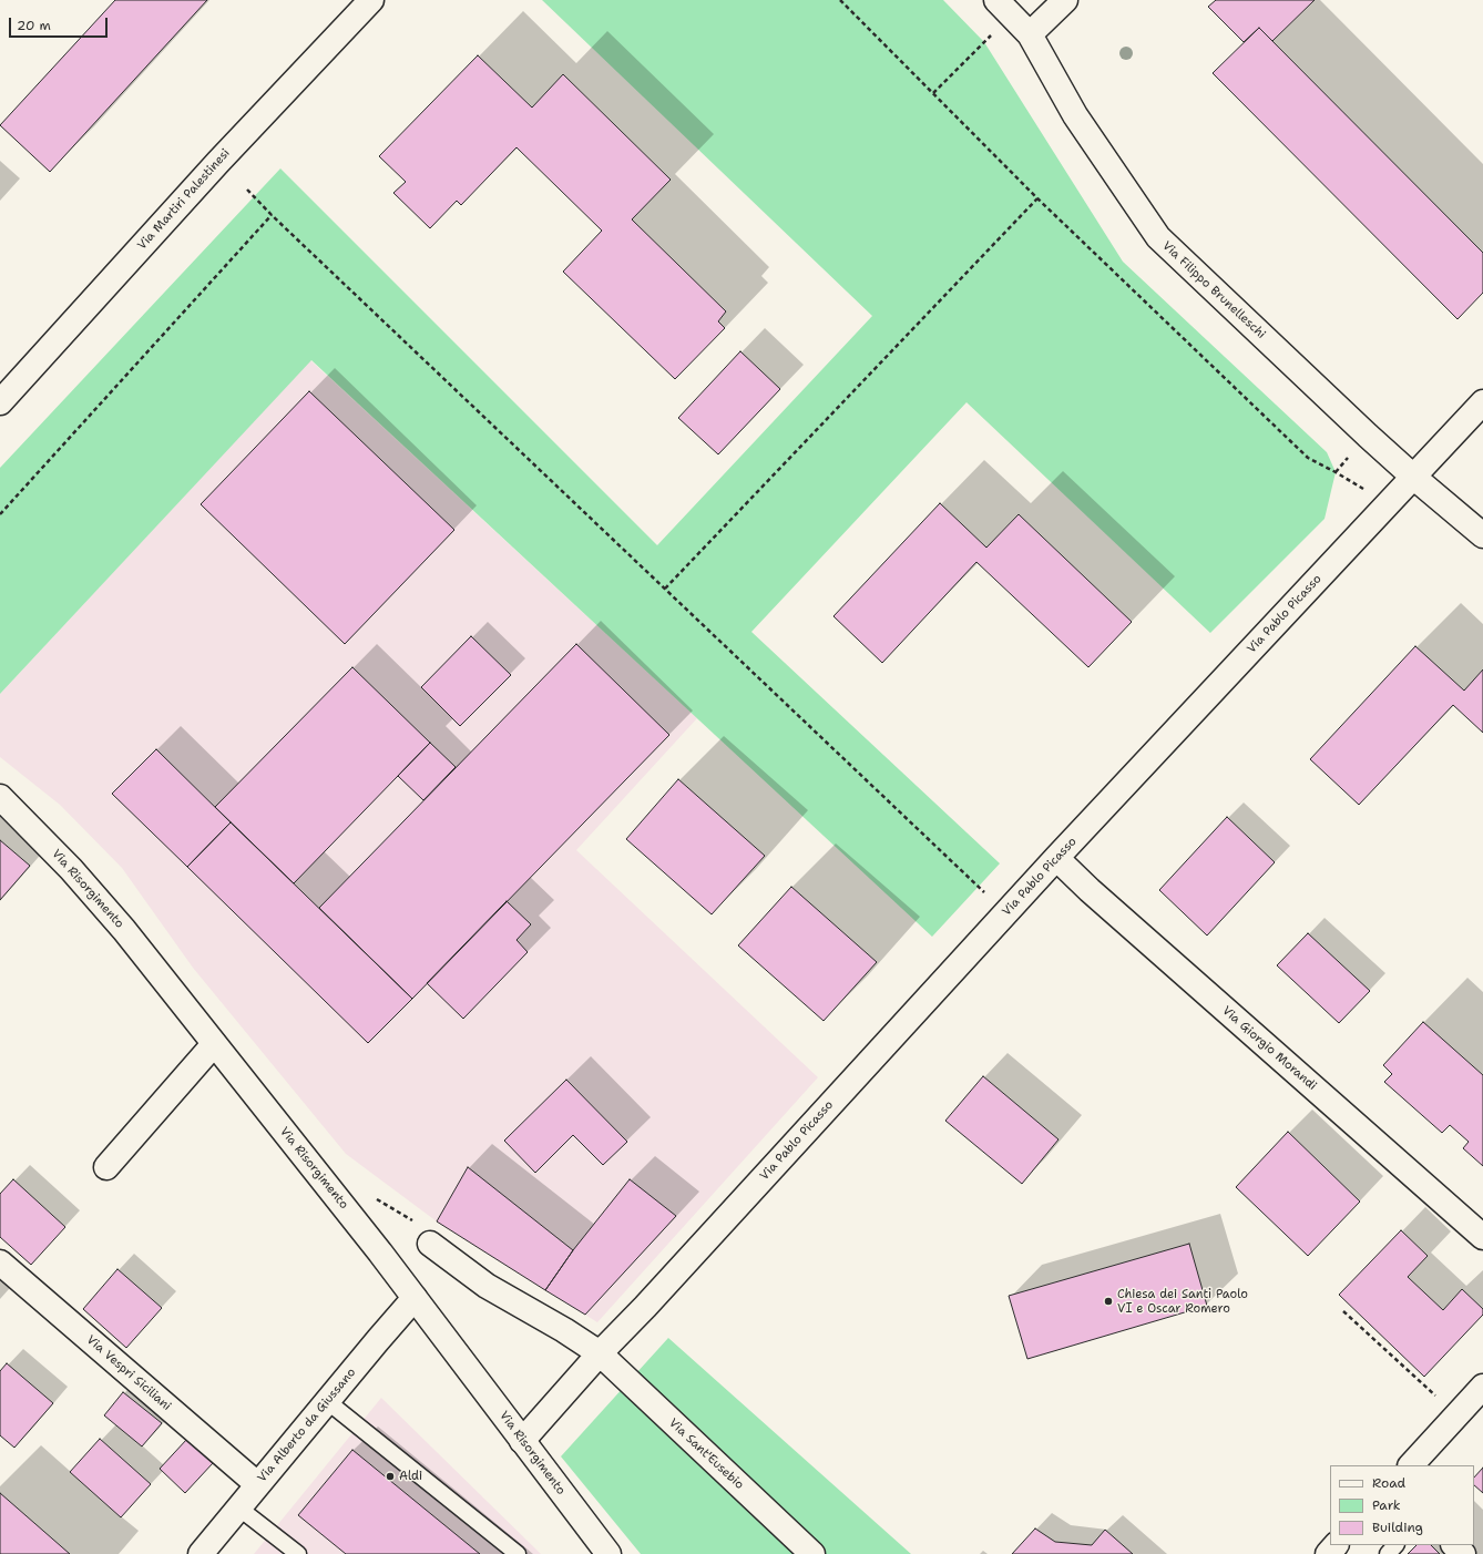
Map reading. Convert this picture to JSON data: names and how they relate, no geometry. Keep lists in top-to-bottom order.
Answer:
{
  "streets": {
    "street": [
      "Via Martiri Palestinesi",
      "Via Filippo Brunelleschi",
      "Via Pablo Picasso",
      "Via Risorgimento",
      "Via Giorgio Morandi",
      "Via Vespri Siciliani",
      "Via Alberto da Giussano",
      "Via Sant'Eusebio"
    ]
  },
  "crossings": [
    ["Via Filippo Brunelleschi", "Via Pablo Picasso"],
    ["Via Pablo Picasso", "Via Giorgio Morandi"],
    ["Via Pablo Picasso", "Via Sant'Eusebio"],
    ["Via Risorgimento", "Via Alberto da Giussano"],
    ["Via Vespri Siciliani", "Via Alberto da Giussano"]
  ],
  "places": ["Chiesa dei Santi Paolo VI e Oscar Romero", "Aldi"],
  "legend": ["Road", "Park", "Building"],
  "scale_bar": "20 m"
}
